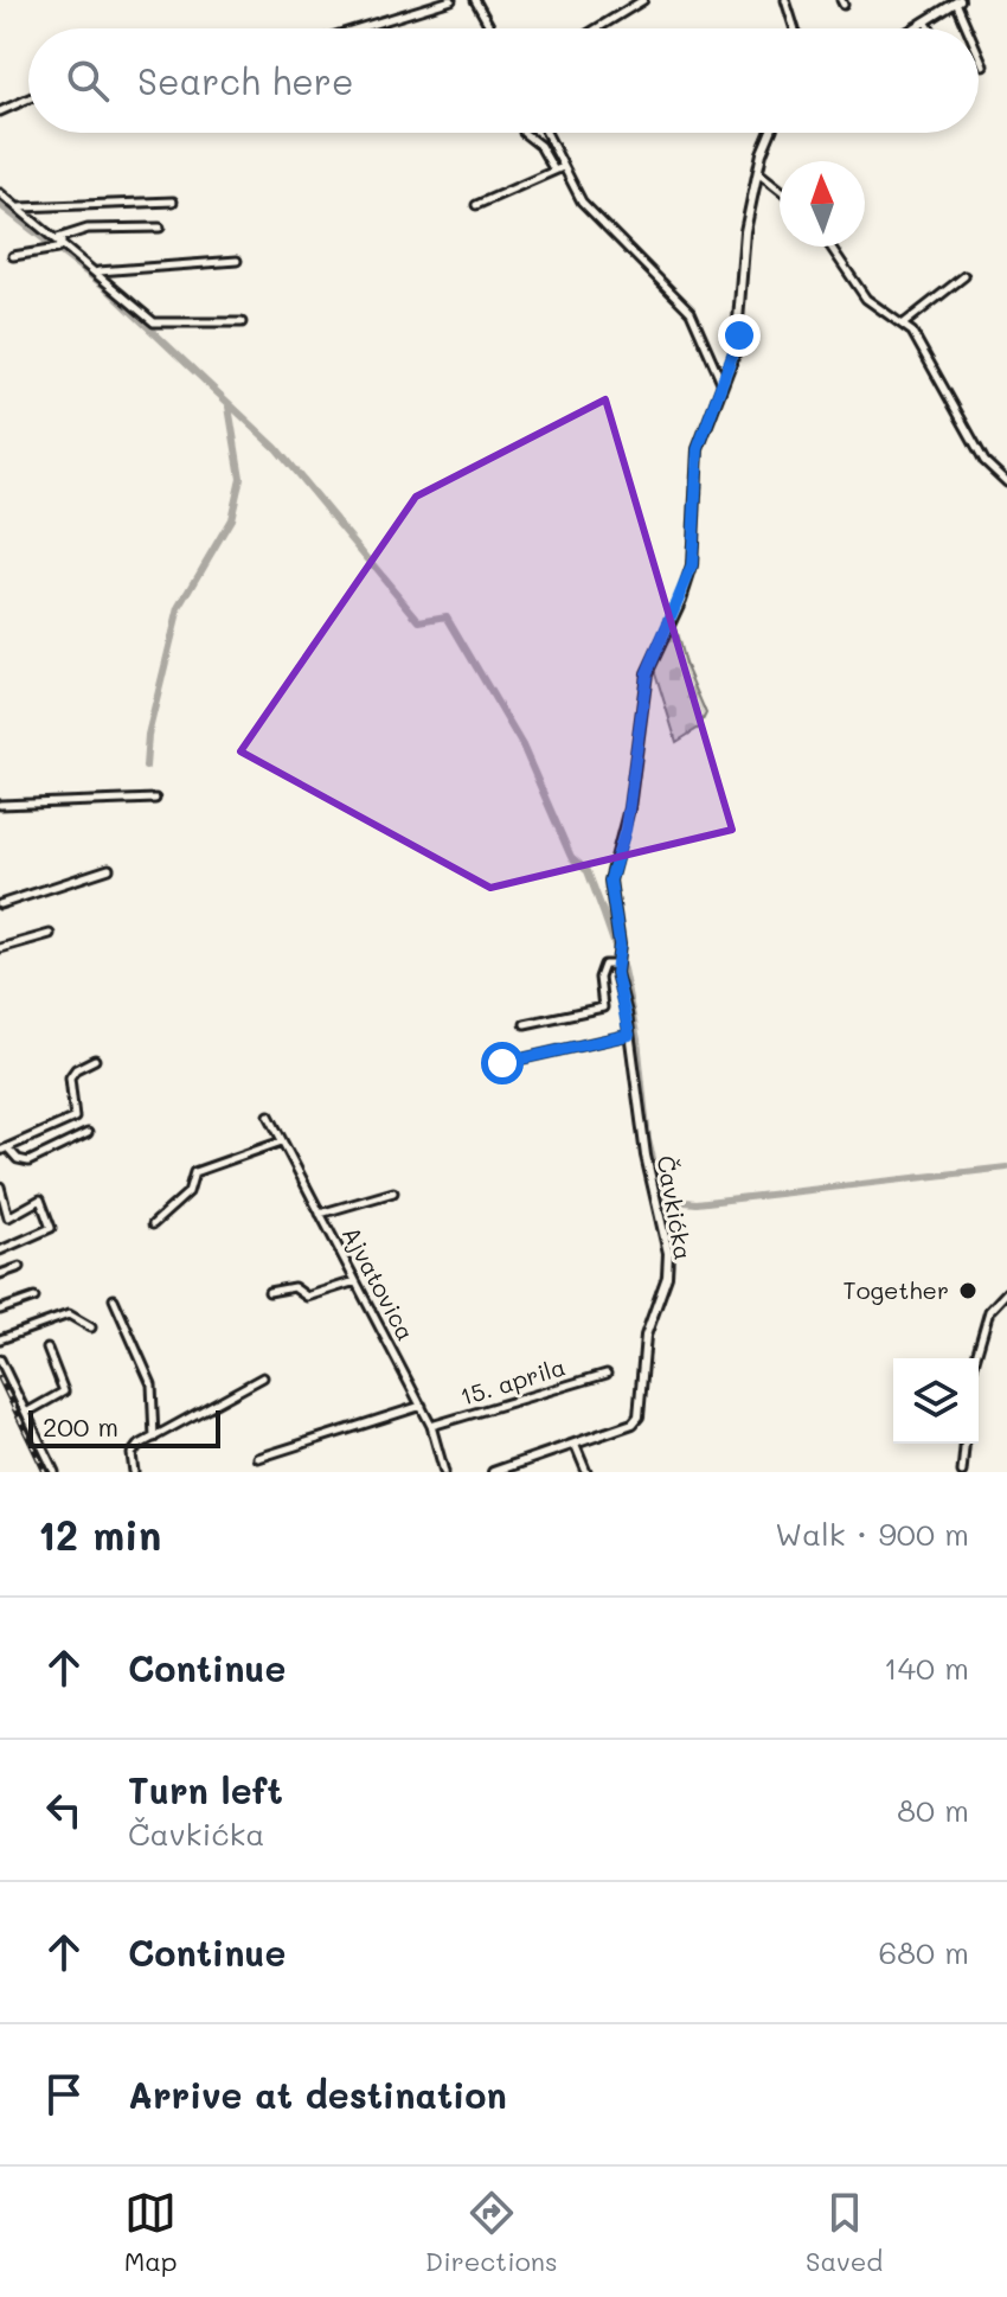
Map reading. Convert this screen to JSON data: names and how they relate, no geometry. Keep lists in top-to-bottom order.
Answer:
{
  "streets": {
    "street": ["Čavkićka", "Ajvatovica", "15. aprila"]
  },
  "crossings": [
    ["Ajvatovica", "15. aprila"]
  ],
  "places": ["Together"],
  "scale_bar": "200 m",
  "north": "top",
  "page": {
    "search": "Search here",
    "scale": "200 m",
    "heading": ["12 min", "Walk · 900 m"],
    "list": [
      ["Continue", "140 m"],
      ["Turn left", "Čavkićka", "80 m"],
      ["Continue", "680 m"],
      "Arrive at destination"
    ],
    "nav": ["Map", "Directions", "Saved"]
  }
}
